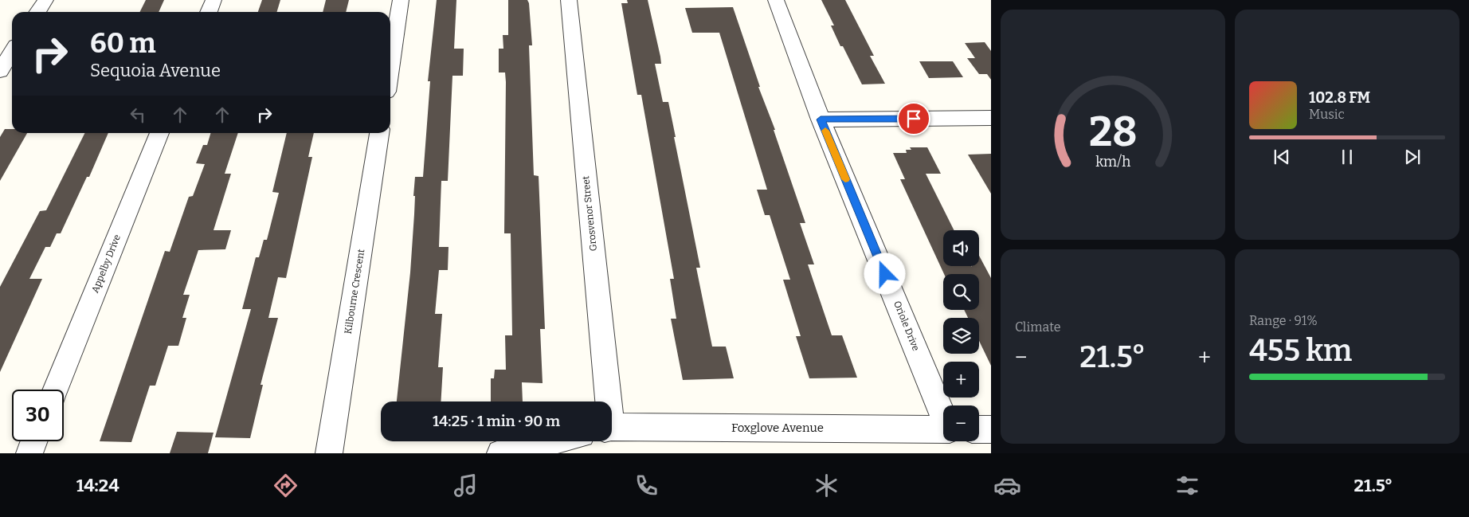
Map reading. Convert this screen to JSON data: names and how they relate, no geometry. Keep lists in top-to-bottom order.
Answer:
{
  "streets": {
    "street": [
      "Grosvenor Street",
      "Appelby Drive",
      "Kilbourne Crescent",
      "Oriole Drive",
      "Foxglove Avenue"
    ]
  },
  "page": {
    "turn": ["60 m", "Sequoia Avenue"],
    "song": ["102.8 FM", "Music"],
    "map_buttons": ["+", "−"],
    "tile": [
      "Climate",
      ["Range · 91%", "455 km"]
    ],
    "heat": ["−", "21.5°", "+"],
    "limit": "30",
    "trip": "14:25 · 1 min · 90 m",
    "tabs": ["14:24", "21.5°"],
    "gauge": ["28", "km/h"]
  }
}
